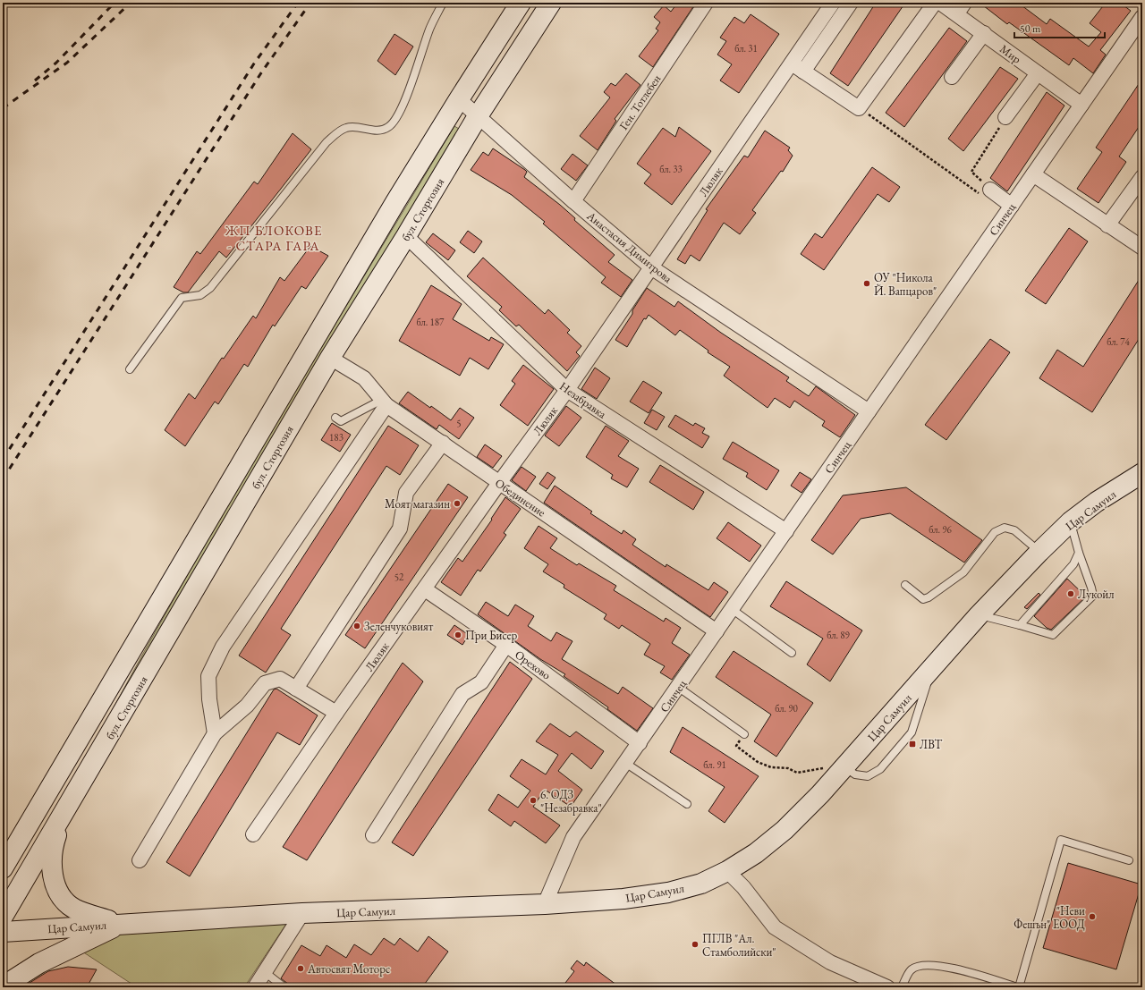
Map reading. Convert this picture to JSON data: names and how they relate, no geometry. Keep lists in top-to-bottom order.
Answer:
{
  "streets": {
    "main road": ["бул. Сторгозия", "Цар Самуил"],
    "street": [
      "Мир",
      "Ген. Тотлебен",
      "Люляк",
      "Синчец",
      "Анастасия Димитрова",
      "Незабравка",
      "Обединение",
      "Орехово"
    ]
  },
  "crossings": [
    ["Мир", "Синчец"],
    ["Ген. Тотлебен", "Анастасия Димитрова"],
    ["Люляк", "Анастасия Димитрова"],
    ["Люляк", "Незабравка"],
    ["Люляк", "Обединение"],
    ["Люляк", "Орехово"],
    ["бул. Сторгозия", "Анастасия Димитрова"],
    ["бул. Сторгозия", "Незабравка"],
    ["бул. Сторгозия", "Обединение"],
    ["Синчец", "Анастасия Димитрова"],
    ["Синчец", "Незабравка"],
    ["Синчец", "Обединение"],
    ["Синчец", "Цар Самуил"],
    ["Синчец", "Орехово"]
  ],
  "districts": ["ЖП БЛОКОВЕ - СТАРА ГАРА"],
  "places": {
    "other": [
      "ОУ \"Никола Й. Вапцаров\"",
      "Моят магазин",
      "Лукойл",
      "Зеленчуковият",
      "При Бисер",
      "6. ОДЗ \"Незабравка\"",
      "\"Неви Фешън\" ЕООД",
      "ПГЛВ \"Ал. Стамболийски\"",
      "Автосвят Моторс"
    ],
    "transit": ["ЛВТ"]
  },
  "house_numbers": [
    "бл. 31",
    "бл. 33",
    "бл. 187",
    "бл. 74",
    "5",
    "183",
    "бл. 96",
    "52",
    "бл. 89",
    "бл. 90",
    "бл. 91"
  ],
  "scale_bar": "50 m"
}
